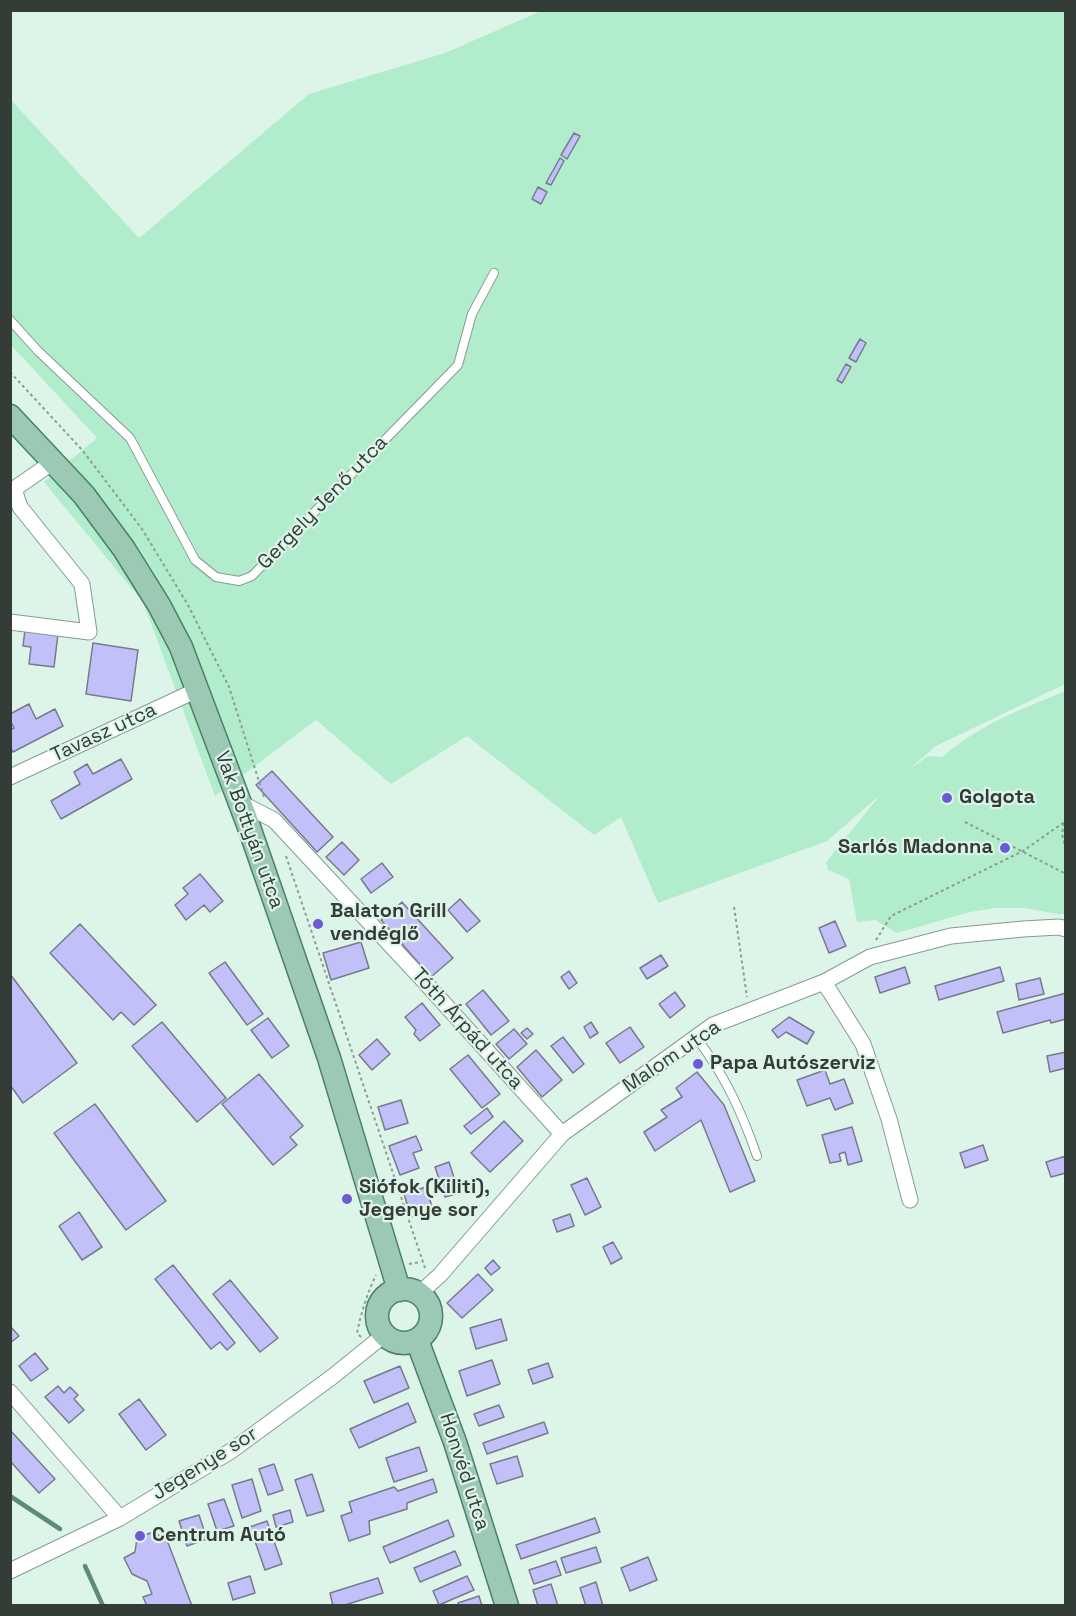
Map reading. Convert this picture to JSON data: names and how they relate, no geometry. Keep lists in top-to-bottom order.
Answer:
{
  "streets": {
    "main road": ["Vak Bottyán utca", "Honvéd utca"],
    "street": [
      "Tavasz utca",
      "Tóth Árpád utca",
      "Malom utca",
      "Jegenye sor"
    ],
    "lane": ["Gergely Jenő utca"]
  },
  "crossings": [
    ["Tavasz utca", "Vak Bottyán utca"],
    ["Vak Bottyán utca", "Tóth Árpád utca"],
    ["Vak Bottyán utca", "Malom utca"],
    ["Vak Bottyán utca", "Jegenye sor"],
    ["Vak Bottyán utca", "Honvéd utca"],
    ["Tóth Árpád utca", "Malom utca"],
    ["Malom utca", "Jegenye sor"],
    ["Malom utca", "Honvéd utca"],
    ["Jegenye sor", "Honvéd utca"]
  ],
  "places": [
    "Golgota",
    "Sarlós Madonna",
    "Balaton Grill vendéglő",
    "Papa Autószerviz",
    "Siófok (Kiliti), Jegenye sor",
    "Centrum Autó"
  ]
}
